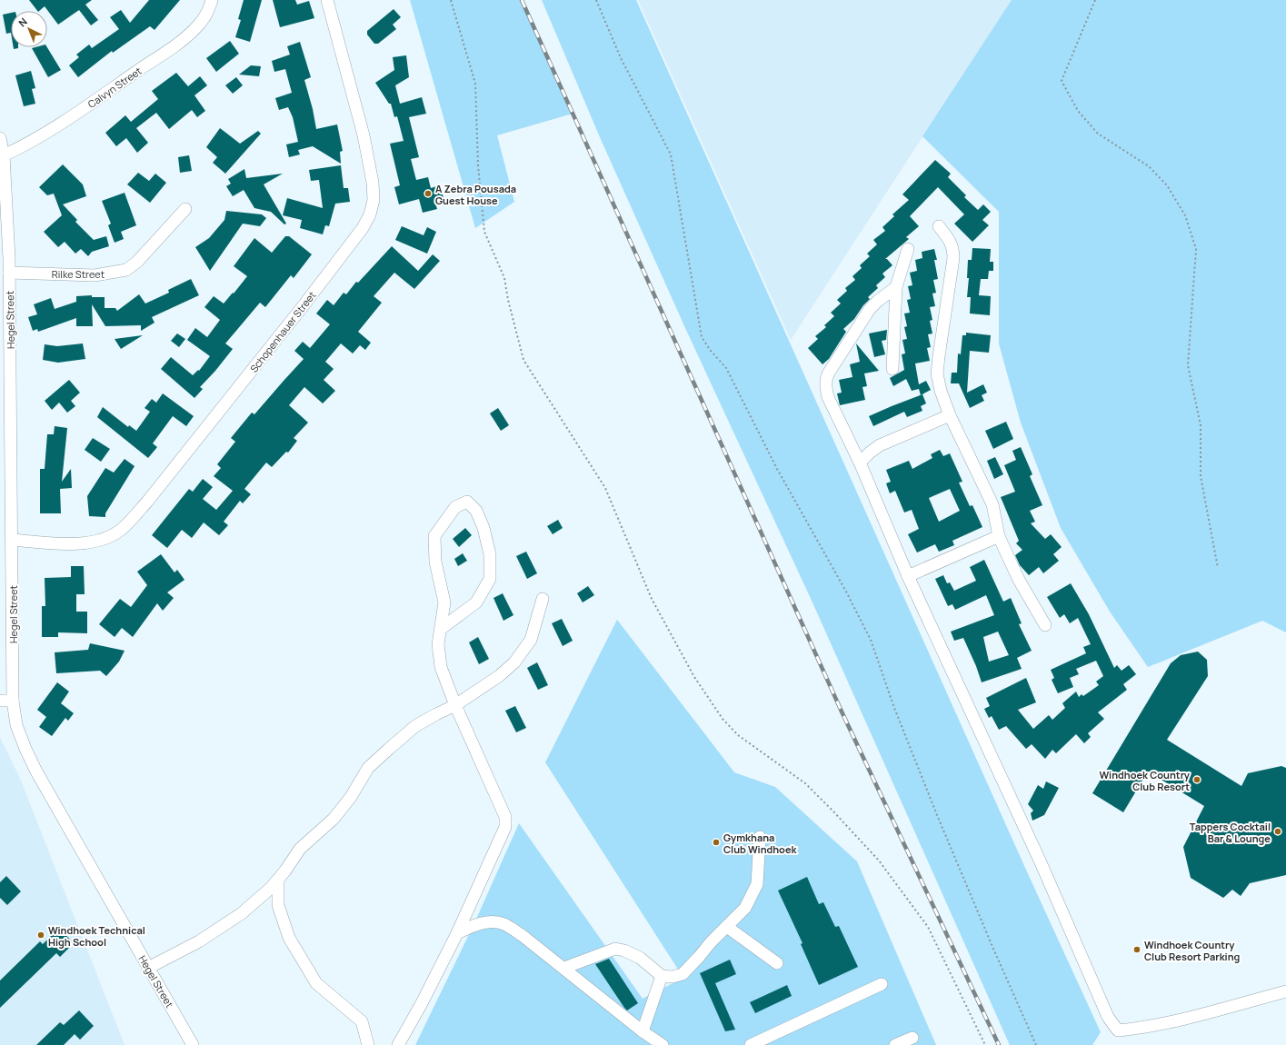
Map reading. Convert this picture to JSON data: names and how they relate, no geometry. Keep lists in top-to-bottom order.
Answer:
{
  "streets": {
    "street": [
      "Calvyn Street",
      "Rilke Street",
      "Hegel Street",
      "Schopenhauer Street"
    ]
  },
  "crossings": [
    ["Calvyn Street", "Hegel Street"],
    ["Rilke Street", "Hegel Street"],
    ["Hegel Street", "Schopenhauer Street"]
  ],
  "places": [
    "A Zebra Pousada Guest House",
    "Windhoek Country Club Resort",
    "Tappers Cocktail Bar & Lounge",
    "Gymkhana Club Windhoek",
    "Windhoek Technical High School",
    "Windhoek Country Club Resort Parking"
  ],
  "north": "top left"
}
